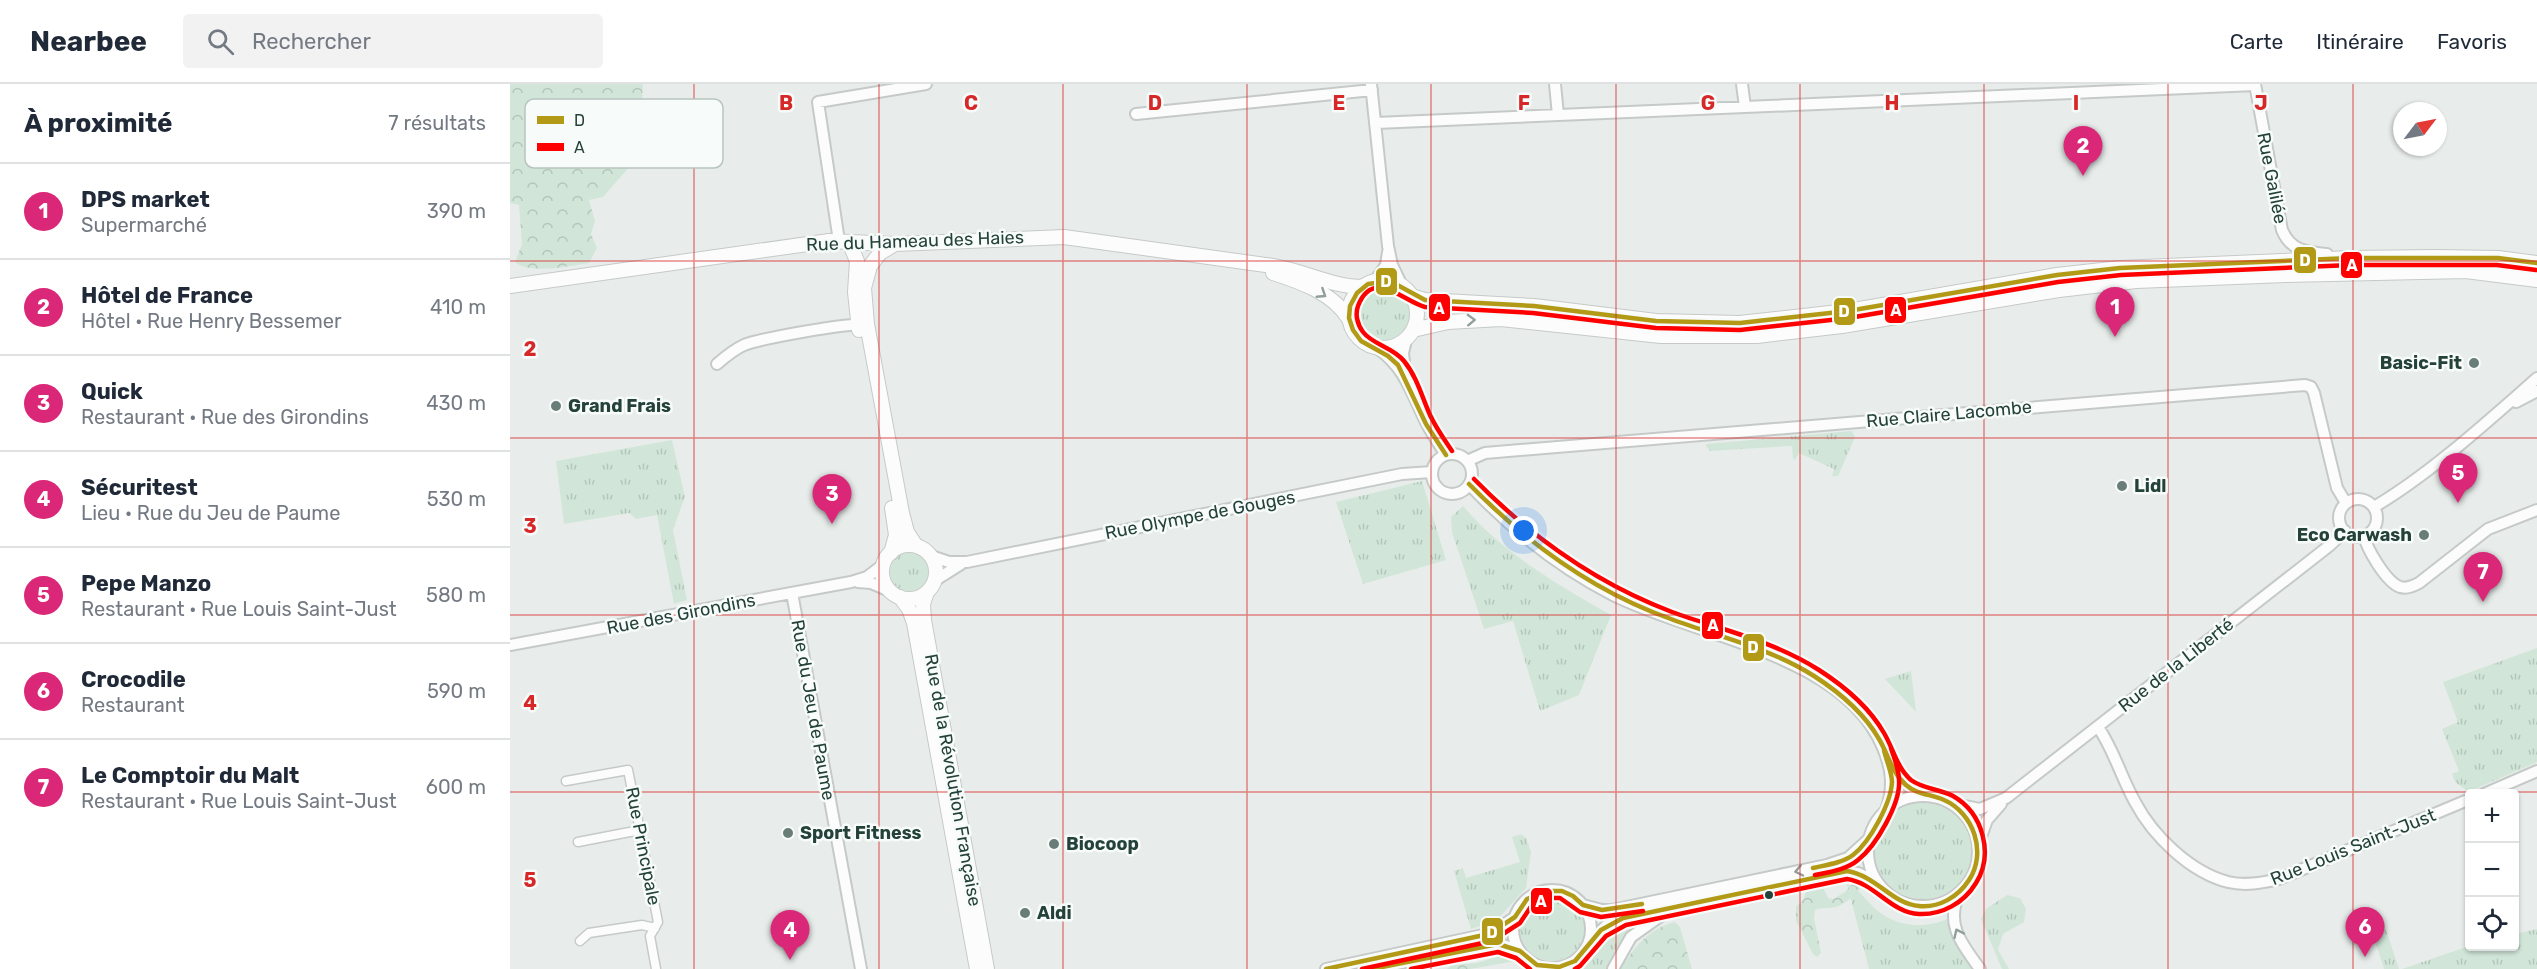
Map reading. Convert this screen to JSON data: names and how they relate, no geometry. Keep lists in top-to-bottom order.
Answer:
{
  "streets": {
    "street": [
      "Rue Galilée",
      "Rue du Hameau des Haies",
      "Rue Claire Lacombe",
      "Rue Olympe de Gouges",
      "Rue des Girondins",
      "Rue de la Liberté",
      "Rue du Jeu de Paume",
      "Rue de la Révolution Française",
      "Rue Principale",
      "Rue Louis Saint-Just"
    ]
  },
  "crossings": [
    ["Rue Claire Lacombe", "Rue Olympe de Gouges"],
    ["Rue Claire Lacombe", "Rue de la Liberté"],
    ["Rue Olympe de Gouges", "Rue des Girondins"],
    ["Rue Olympe de Gouges", "Rue de la Révolution Française"],
    ["Rue des Girondins", "Rue du Jeu de Paume"],
    ["Rue des Girondins", "Rue de la Révolution Française"],
    ["Rue de la Liberté", "Rue Louis Saint-Just"]
  ],
  "places": [
    "Basic-Fit",
    "Grand Frais",
    "Lidl",
    "Eco Carwash",
    "Sport Fitness",
    "Biocoop",
    "Aldi"
  ],
  "lines": ["transit line D", "transit line A"],
  "legend": ["D", "A"],
  "north": "top right",
  "page": {
    "header": "Nearbee",
    "search": "Rechercher",
    "nav": ["Carte", "Itinéraire", "Favoris"],
    "heading": ["À proximité", "7 résultats"],
    "pins": [
      "2",
      "1",
      "5",
      "3",
      "7",
      "6",
      "4"
    ],
    "list": [
      {
        "mark": "1",
        "name": "DPS market",
        "note": "Supermarché",
        "value": "390 m"
      },
      {
        "mark": "2",
        "name": "Hôtel de France",
        "note": "Hôtel · Rue Henry Bessemer",
        "value": "410 m"
      },
      {
        "mark": "3",
        "name": "Quick",
        "note": "Restaurant · Rue des Girondins",
        "value": "430 m"
      },
      {
        "mark": "4",
        "name": "Sécuritest",
        "note": "Lieu · Rue du Jeu de Paume",
        "value": "530 m"
      },
      {
        "mark": "5",
        "name": "Pepe Manzo",
        "note": "Restaurant · Rue Louis Saint-Just",
        "value": "580 m"
      },
      {
        "mark": "6",
        "name": "Crocodile",
        "note": "Restaurant",
        "value": "590 m"
      },
      {
        "mark": "7",
        "name": "Le Comptoir du Malt",
        "note": "Restaurant · Rue Louis Saint-Just",
        "value": "600 m"
      }
    ],
    "map_buttons": ["+", "−"]
  },
  "grid": {
    "columns": [
      "B",
      "C",
      "D",
      "E",
      "F",
      "G",
      "H",
      "I",
      "J"
    ],
    "rows": [
      "2",
      "3",
      "4",
      "5"
    ]
  }
}
